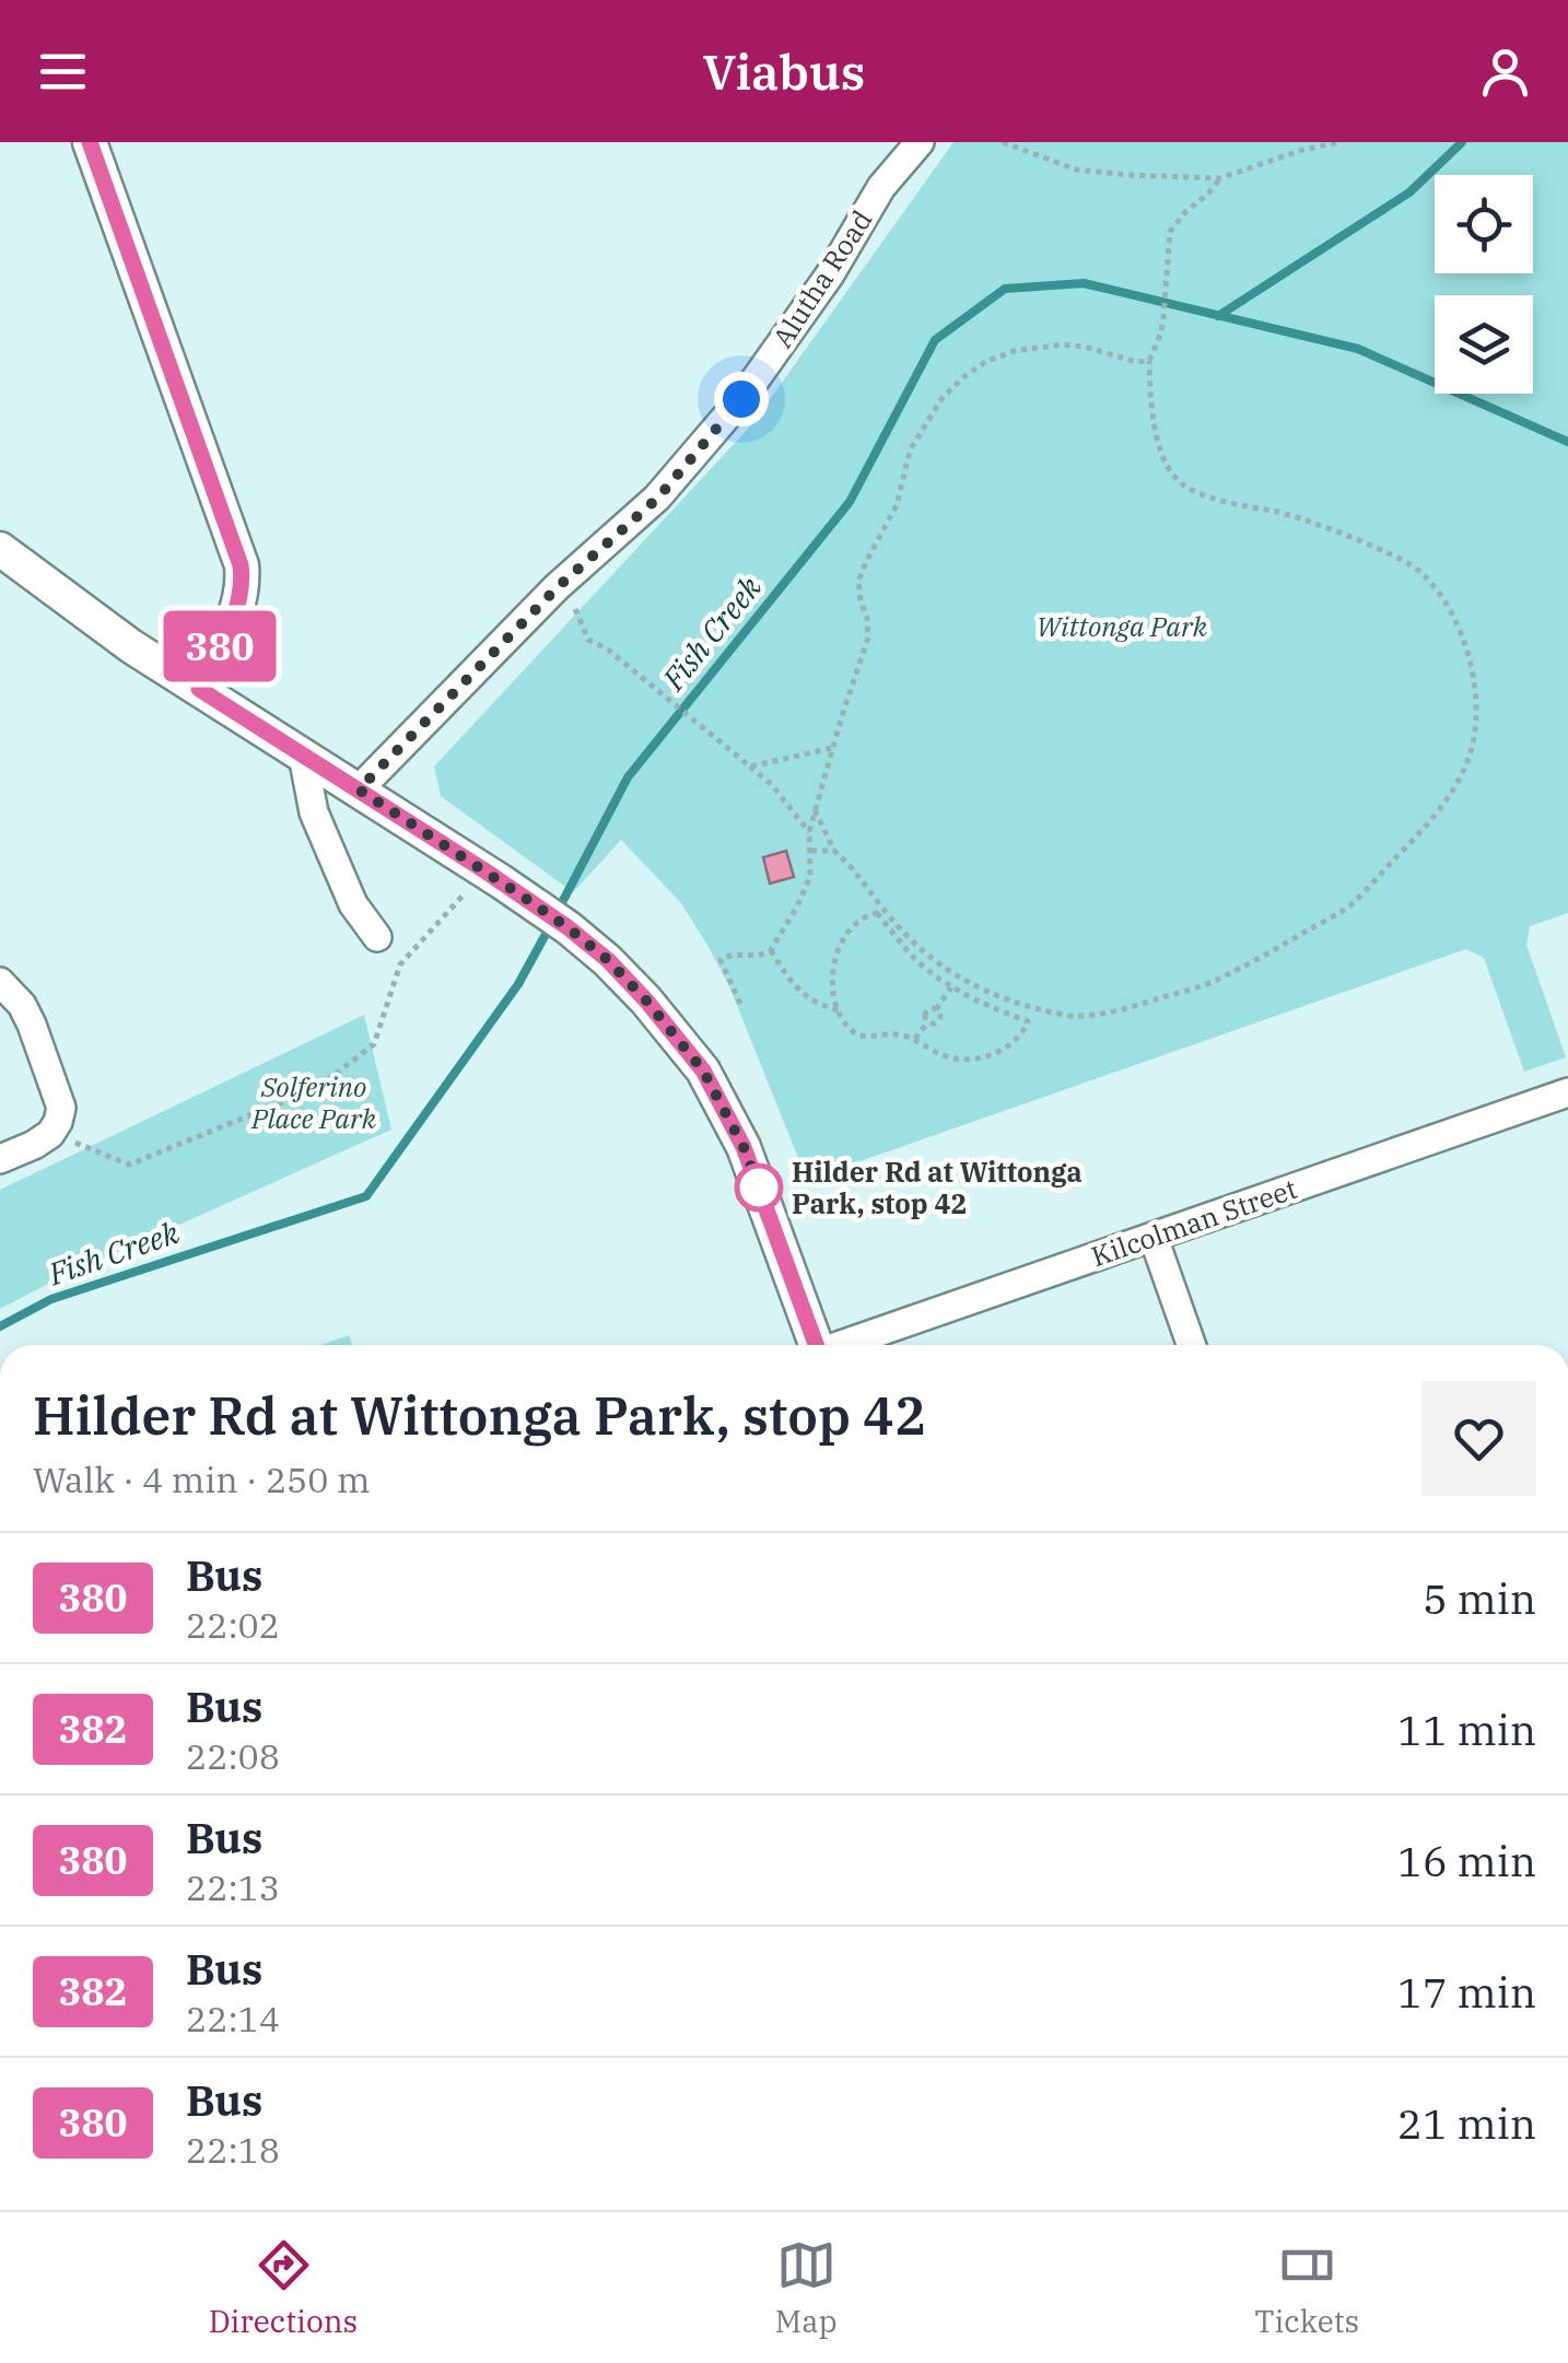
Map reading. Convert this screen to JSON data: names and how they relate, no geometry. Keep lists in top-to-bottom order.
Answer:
{
  "streets": {
    "street": ["Alutha Road", "Kilcolman Street"]
  },
  "water": ["Fish Creek"],
  "parks": ["Wittonga Park", "Solferino Place Park"],
  "places": ["Hilder Rd at Wittonga Park, stop 42"],
  "lines": ["bus line 380"],
  "page": {
    "header": "Viabus",
    "on_map": "380",
    "heading": ["Hilder Rd at Wittonga Park, stop 42", "Walk · 4 min · 250 m"],
    "list": [
      {
        "mark": "380",
        "name": "Bus",
        "note": "22:02",
        "value": "5 min"
      },
      {
        "mark": "382",
        "name": "Bus",
        "note": "22:08",
        "value": "11 min"
      },
      {
        "mark": "380",
        "name": "Bus",
        "note": "22:13",
        "value": "16 min"
      },
      {
        "mark": "382",
        "name": "Bus",
        "note": "22:14",
        "value": "17 min"
      },
      {
        "mark": "380",
        "name": "Bus",
        "note": "22:18",
        "value": "21 min"
      }
    ],
    "tabs": ["Directions", "Map", "Tickets"]
  }
}
